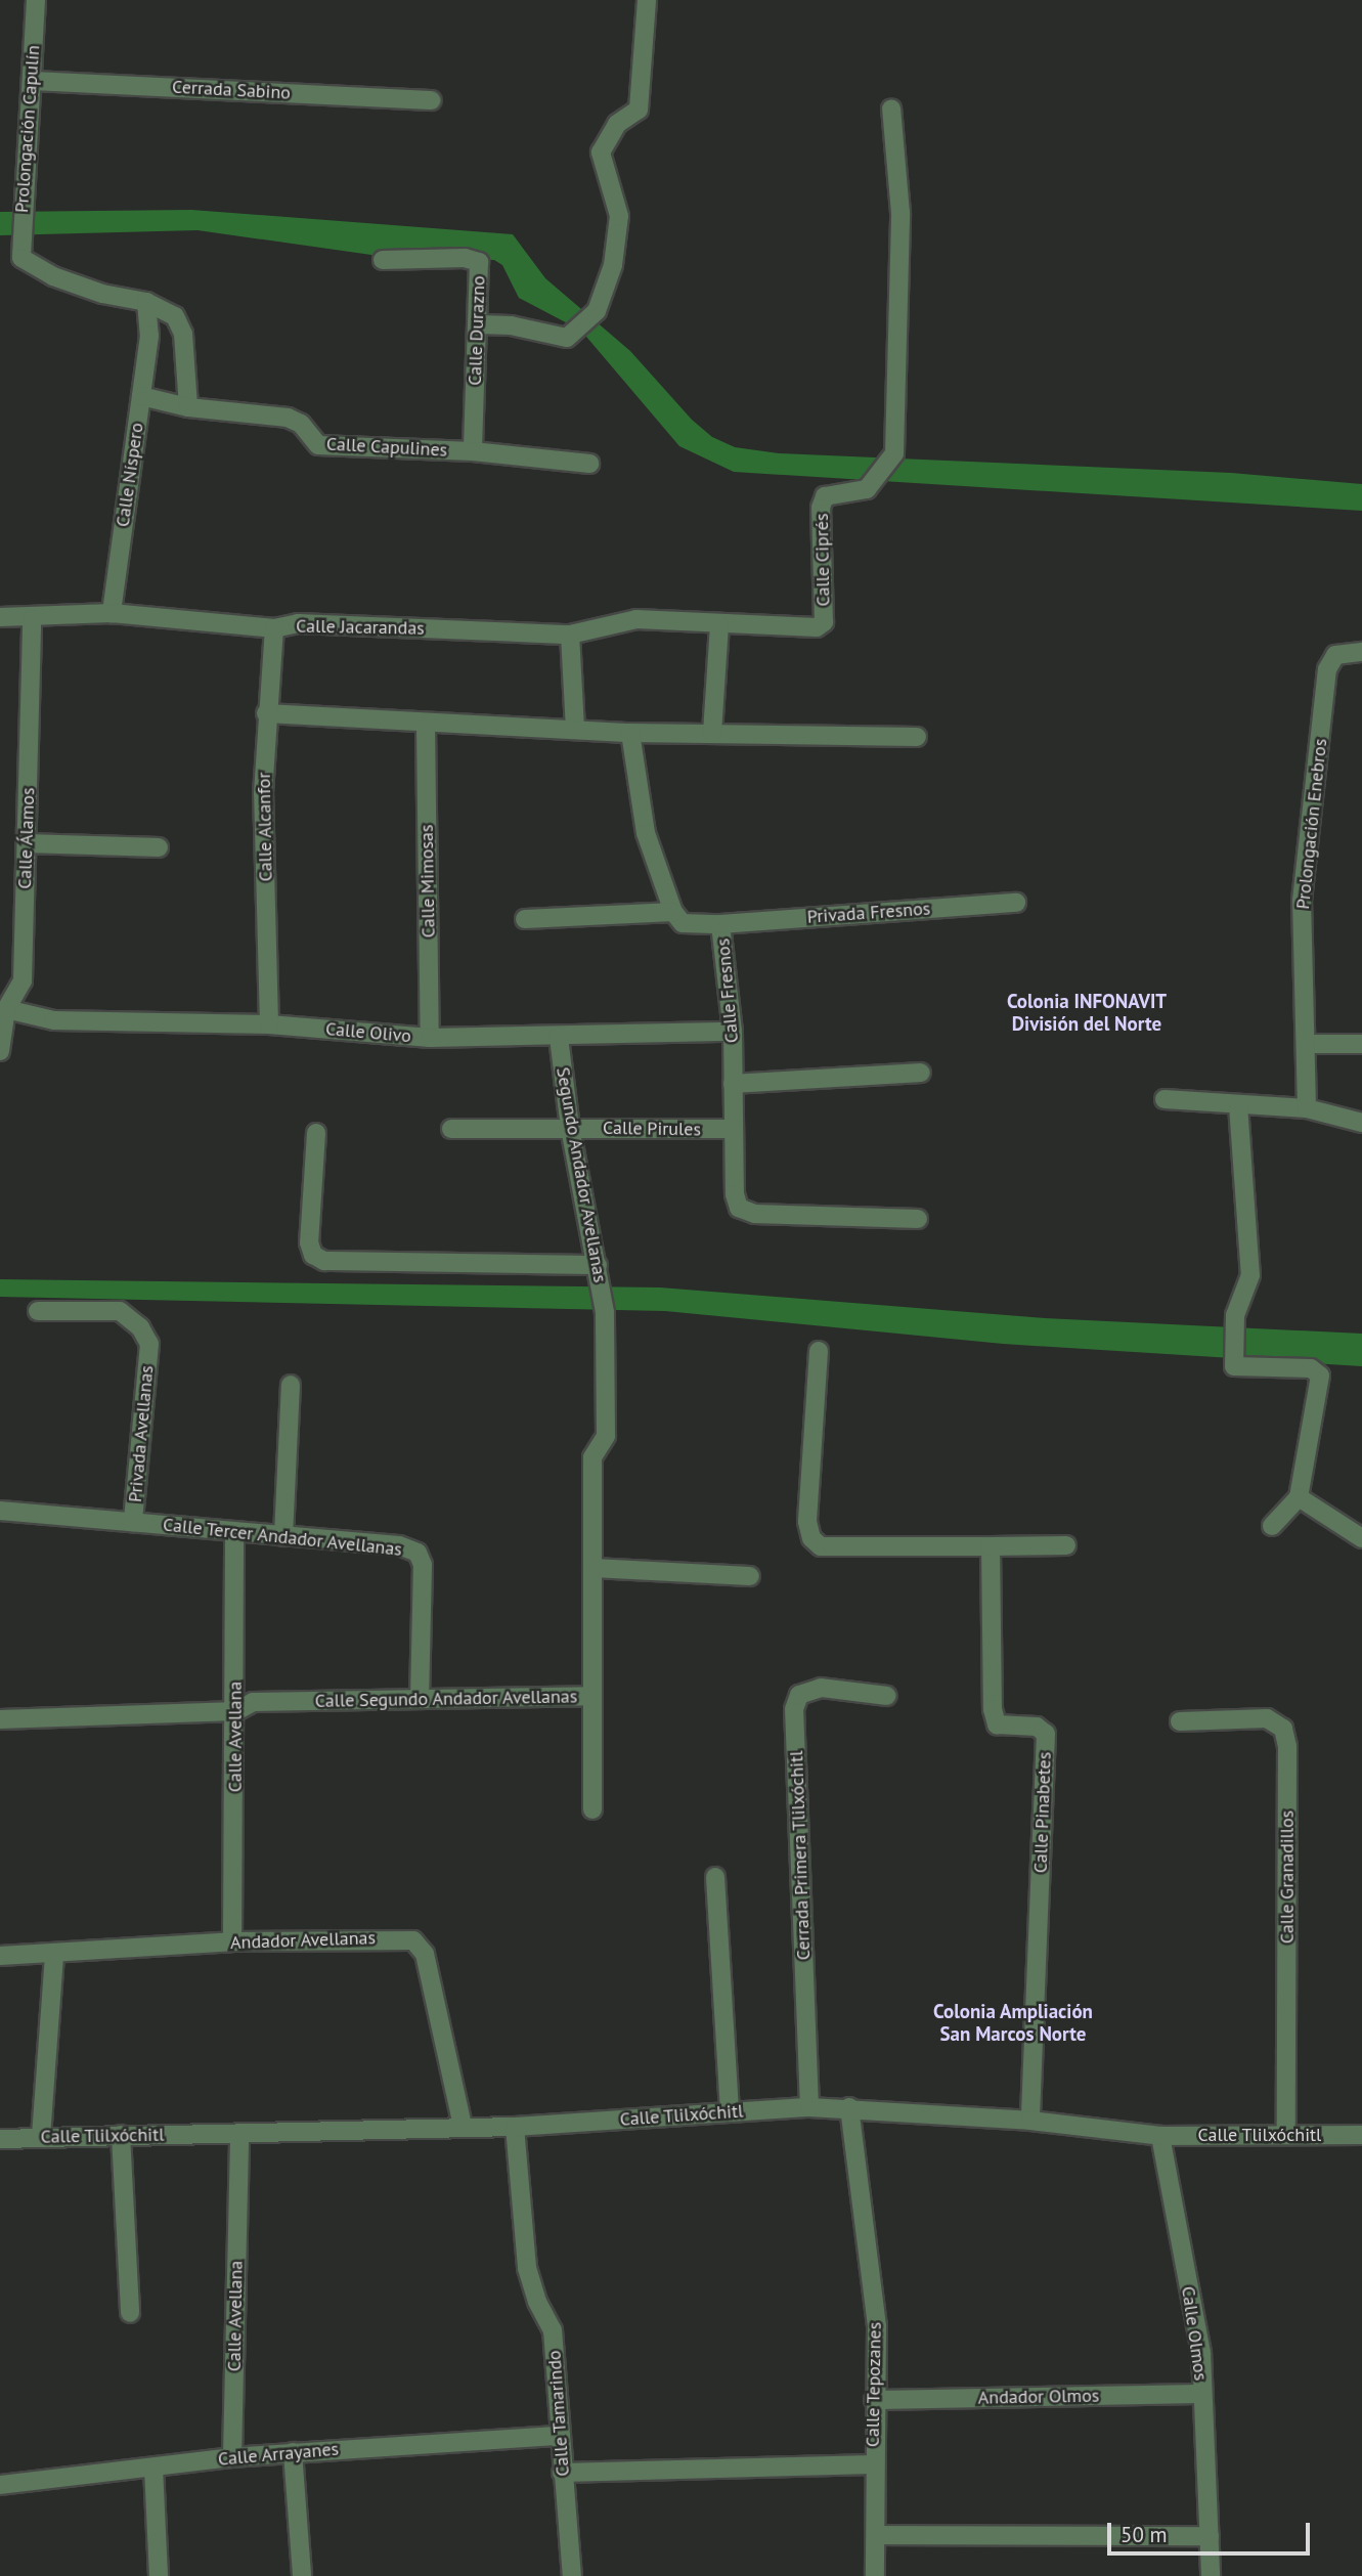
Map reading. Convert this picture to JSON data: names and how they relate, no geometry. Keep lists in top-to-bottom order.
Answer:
{
  "streets": {
    "street": [
      "Cerrada Sabino",
      "Prolongación Capulín",
      "Calle Durazno",
      "Calle Capulines",
      "Calle Níspero",
      "Calle Ciprés",
      "Calle Jacarandas",
      "Prolongación Enebros",
      "Calle Alcanfor",
      "Calle Álamos",
      "Calle Mimosas",
      "Privada Fresnos",
      "Calle Fresnos",
      "Calle Olivo",
      "Calle Pirules",
      "Segundo Andador Avellanas",
      "Privada Avellanas",
      "Calle Tercer Andador Avellanas",
      "Calle Segundo Andador Avellanas",
      "Calle Avellana",
      "Calle Pinabetes",
      "Cerrada Primera Tlilxóchitl",
      "Calle Granadillos",
      "Andador Avellanas",
      "Calle Tlilxóchitl",
      "Calle Olmos",
      "Calle Tepozanes",
      "Andador Olmos",
      "Calle Tamarindo",
      "Calle Arrayanes"
    ]
  },
  "crossings": [
    ["Cerrada Sabino", "Prolongación Capulín"],
    ["Prolongación Capulín", "Calle Níspero"],
    ["Calle Durazno", "Calle Capulines"],
    ["Calle Capulines", "Calle Níspero"],
    ["Calle Níspero", "Calle Jacarandas"],
    ["Calle Ciprés", "Calle Jacarandas"],
    ["Calle Jacarandas", "Calle Alcanfor"],
    ["Calle Jacarandas", "Calle Álamos"],
    ["Calle Alcanfor", "Calle Olivo"],
    ["Calle Álamos", "Calle Olivo"],
    ["Calle Mimosas", "Calle Olivo"],
    ["Privada Fresnos", "Calle Fresnos"],
    ["Calle Fresnos", "Calle Olivo"],
    ["Calle Fresnos", "Calle Pirules"],
    ["Calle Olivo", "Segundo Andador Avellanas"],
    ["Calle Pirules", "Segundo Andador Avellanas"],
    ["Segundo Andador Avellanas", "Calle Segundo Andador Avellanas"],
    ["Privada Avellanas", "Calle Tercer Andador Avellanas"],
    ["Calle Tercer Andador Avellanas", "Calle Segundo Andador Avellanas"],
    ["Calle Tercer Andador Avellanas", "Calle Avellana"],
    ["Calle Segundo Andador Avellanas", "Calle Avellana"],
    ["Calle Avellana", "Andador Avellanas"],
    ["Calle Avellana", "Calle Tlilxóchitl"],
    ["Calle Avellana", "Calle Arrayanes"],
    ["Calle Pinabetes", "Calle Tlilxóchitl"],
    ["Cerrada Primera Tlilxóchitl", "Calle Tlilxóchitl"],
    ["Calle Granadillos", "Calle Tlilxóchitl"],
    ["Andador Avellanas", "Calle Tlilxóchitl"],
    ["Calle Tlilxóchitl", "Calle Olmos"],
    ["Calle Tlilxóchitl", "Calle Tepozanes"],
    ["Calle Tlilxóchitl", "Calle Tamarindo"],
    ["Calle Olmos", "Andador Olmos"],
    ["Calle Tepozanes", "Andador Olmos"],
    ["Calle Tamarindo", "Calle Arrayanes"]
  ],
  "districts": ["Colonia INFONAVIT División del Norte", "Colonia Ampliación San Marcos Norte"],
  "scale_bar": "50 m"
}
